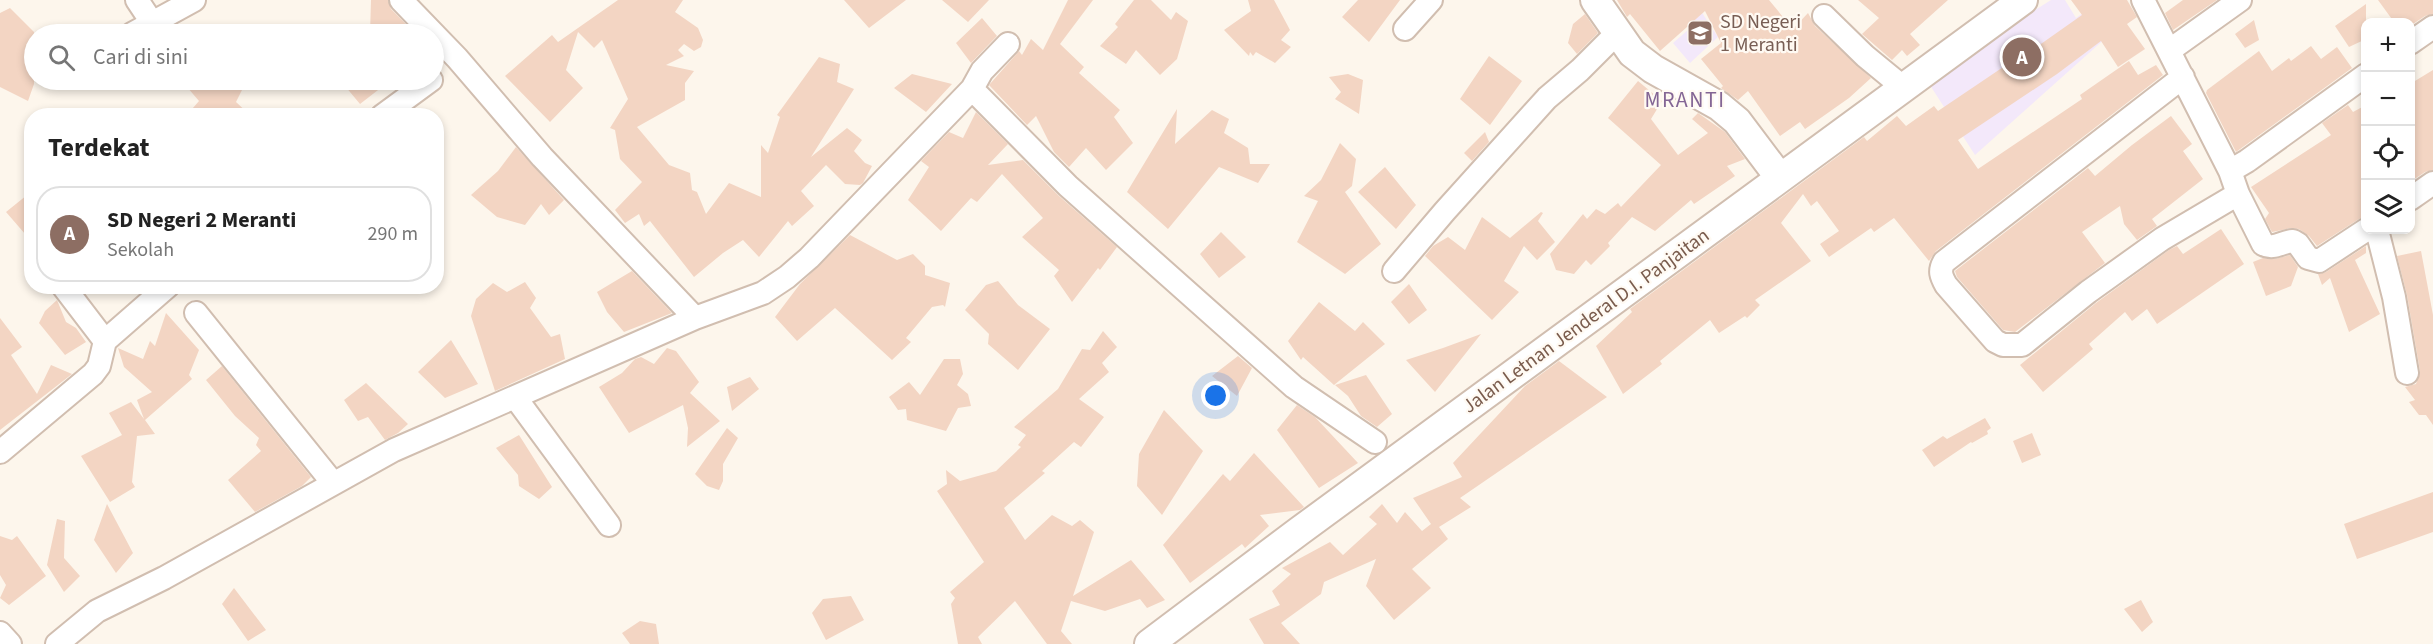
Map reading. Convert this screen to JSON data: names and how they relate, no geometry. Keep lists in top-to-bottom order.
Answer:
{
  "streets": {
    "street": ["Jalan Letnan Jenderal D.I. Panjaitan"]
  },
  "districts": ["MRANTI"],
  "places": {
    "school or university": ["SD Negeri 1 Meranti"]
  },
  "page": {
    "map_buttons": ["+", "−"],
    "search": "Cari di sini",
    "pins": "A",
    "heading": "Terdekat",
    "list": [
      {
        "mark": "A",
        "name": "SD Negeri 2 Meranti",
        "note": "Sekolah",
        "value": "290 m"
      }
    ]
  }
}
